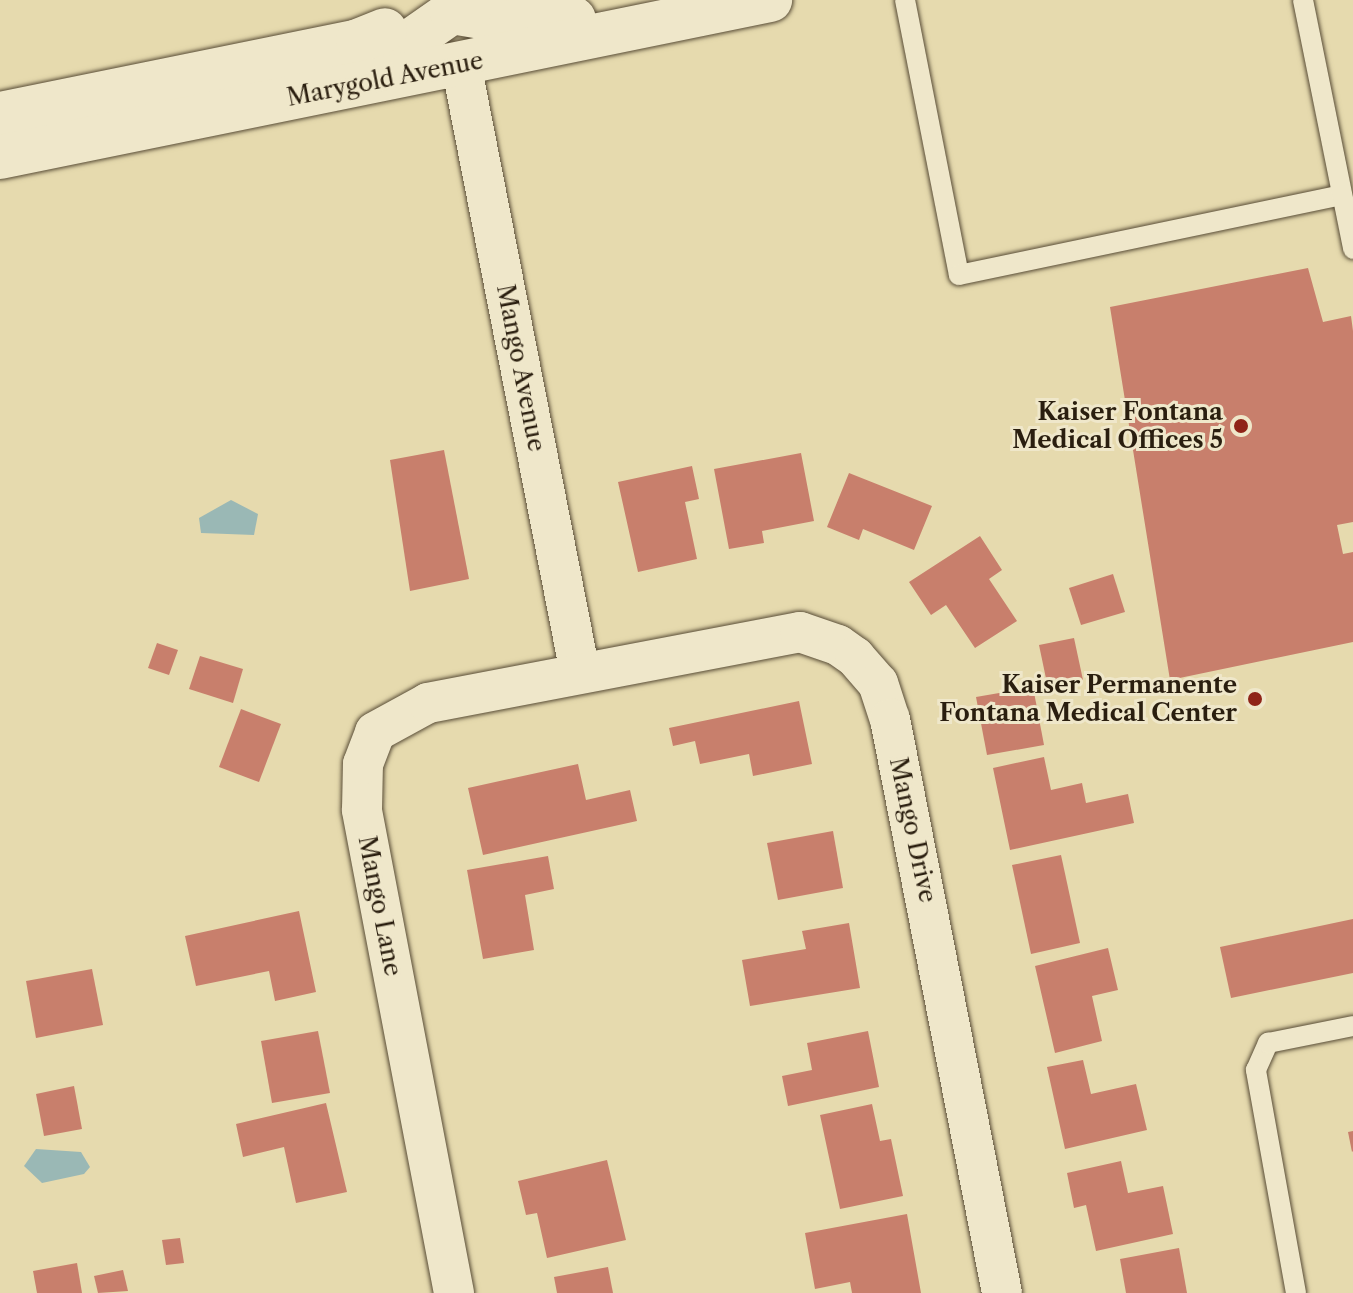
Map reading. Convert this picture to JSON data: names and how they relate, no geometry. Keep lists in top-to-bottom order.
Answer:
{
  "streets": {
    "street": [
      "Marygold Avenue",
      "Mango Avenue",
      "Mango Drive",
      "Mango Lane"
    ]
  },
  "crossings": [
    ["Marygold Avenue", "Mango Avenue"],
    ["Mango Avenue", "Mango Drive"],
    ["Mango Avenue", "Mango Lane"],
    ["Mango Drive", "Mango Lane"]
  ],
  "places": ["Kaiser Fontana Medical Offices 5", "Kaiser Permanente Fontana Medical Center"]
}
